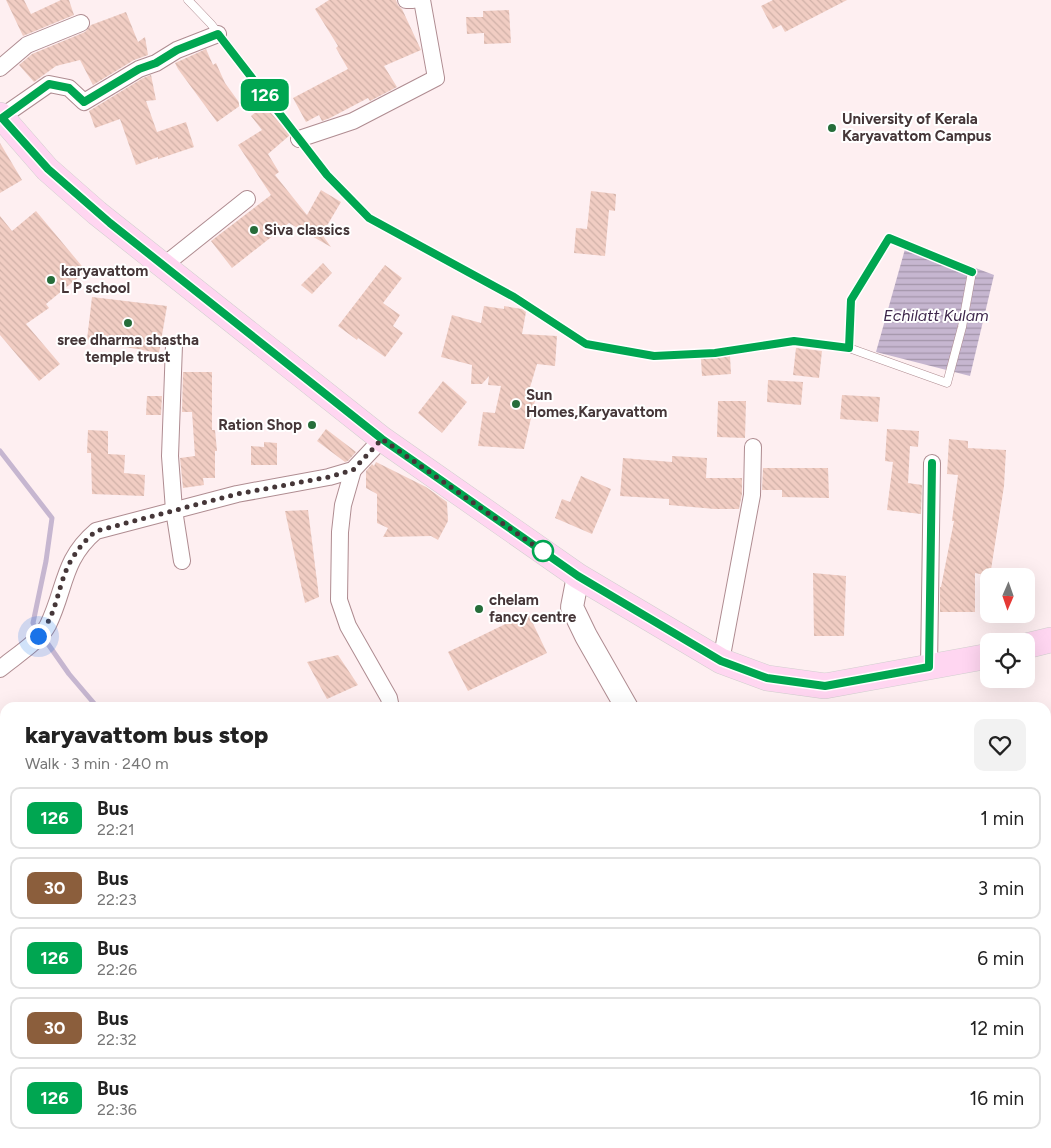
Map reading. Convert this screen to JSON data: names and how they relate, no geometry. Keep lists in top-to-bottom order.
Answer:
{
  "water": ["Echilatt Kulam"],
  "places": [
    "University of Kerala Karyavattom Campus",
    "Siva classics",
    "karyavattom L P school",
    "sree dharma shastha temple trust",
    "Sun Homes,Karyavattom",
    "Ration Shop",
    "chelam fancy centre"
  ],
  "lines": ["bus line 126"],
  "north": "bottom",
  "page": {
    "on_map": "126",
    "heading": ["karyavattom bus stop", "Walk · 3 min · 240 m"],
    "list": [
      {
        "mark": "126",
        "name": "Bus",
        "note": "22:21",
        "value": "1 min"
      },
      {
        "mark": "30",
        "name": "Bus",
        "note": "22:23",
        "value": "3 min"
      },
      {
        "mark": "126",
        "name": "Bus",
        "note": "22:26",
        "value": "6 min"
      },
      {
        "mark": "30",
        "name": "Bus",
        "note": "22:32",
        "value": "12 min"
      },
      {
        "mark": "126",
        "name": "Bus",
        "note": "22:36",
        "value": "16 min"
      }
    ]
  }
}
